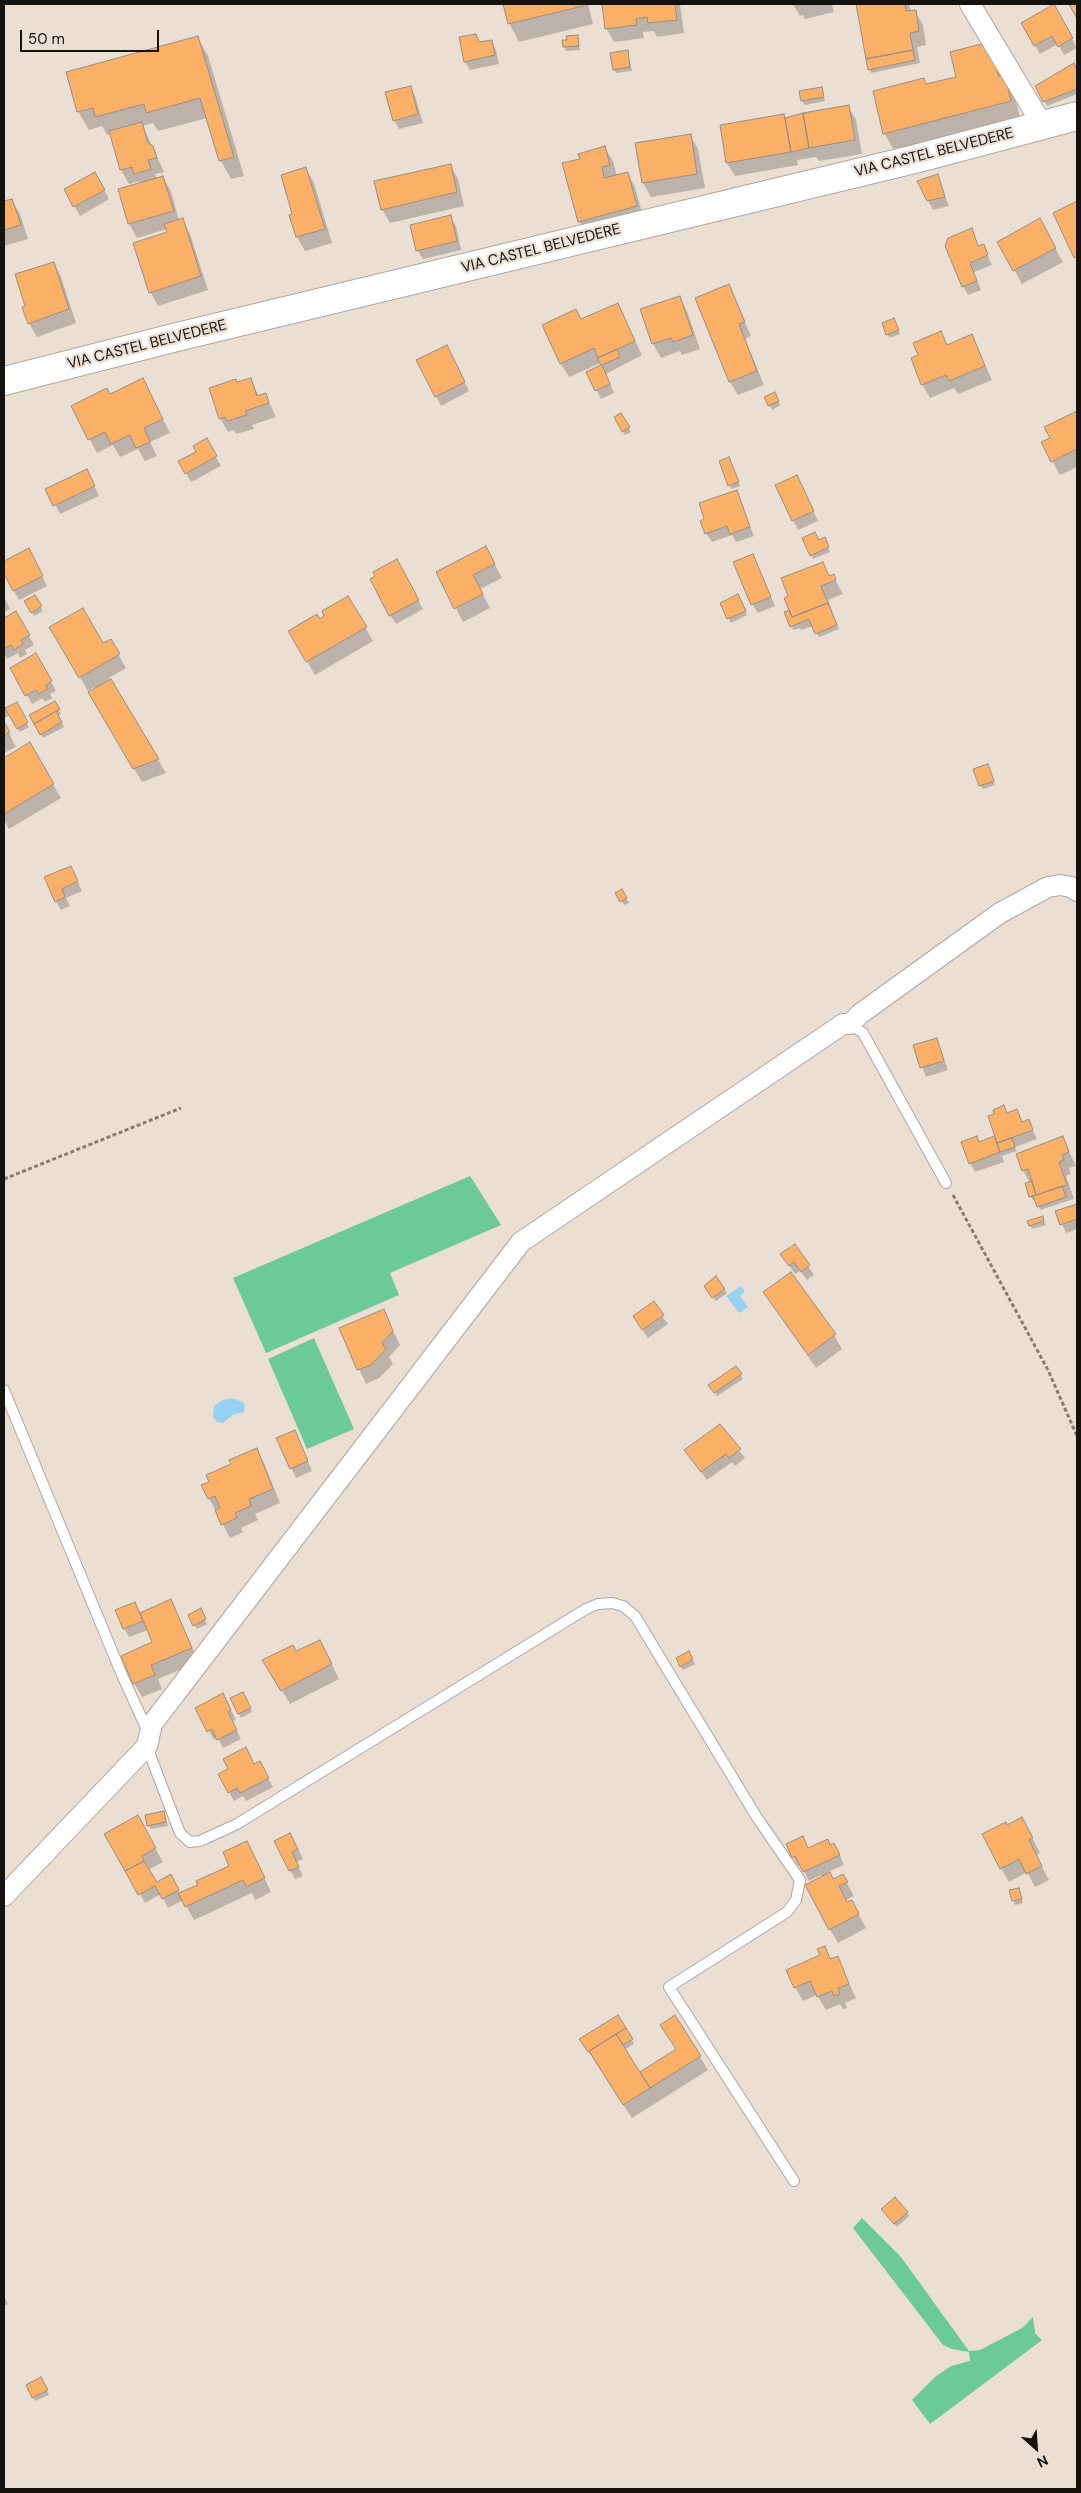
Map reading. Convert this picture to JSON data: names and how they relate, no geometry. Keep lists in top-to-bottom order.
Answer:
{
  "streets": {
    "street": ["VIA CASTEL BELVEDERE"]
  },
  "scale_bar": "50 m",
  "north": "bottom right"
}
